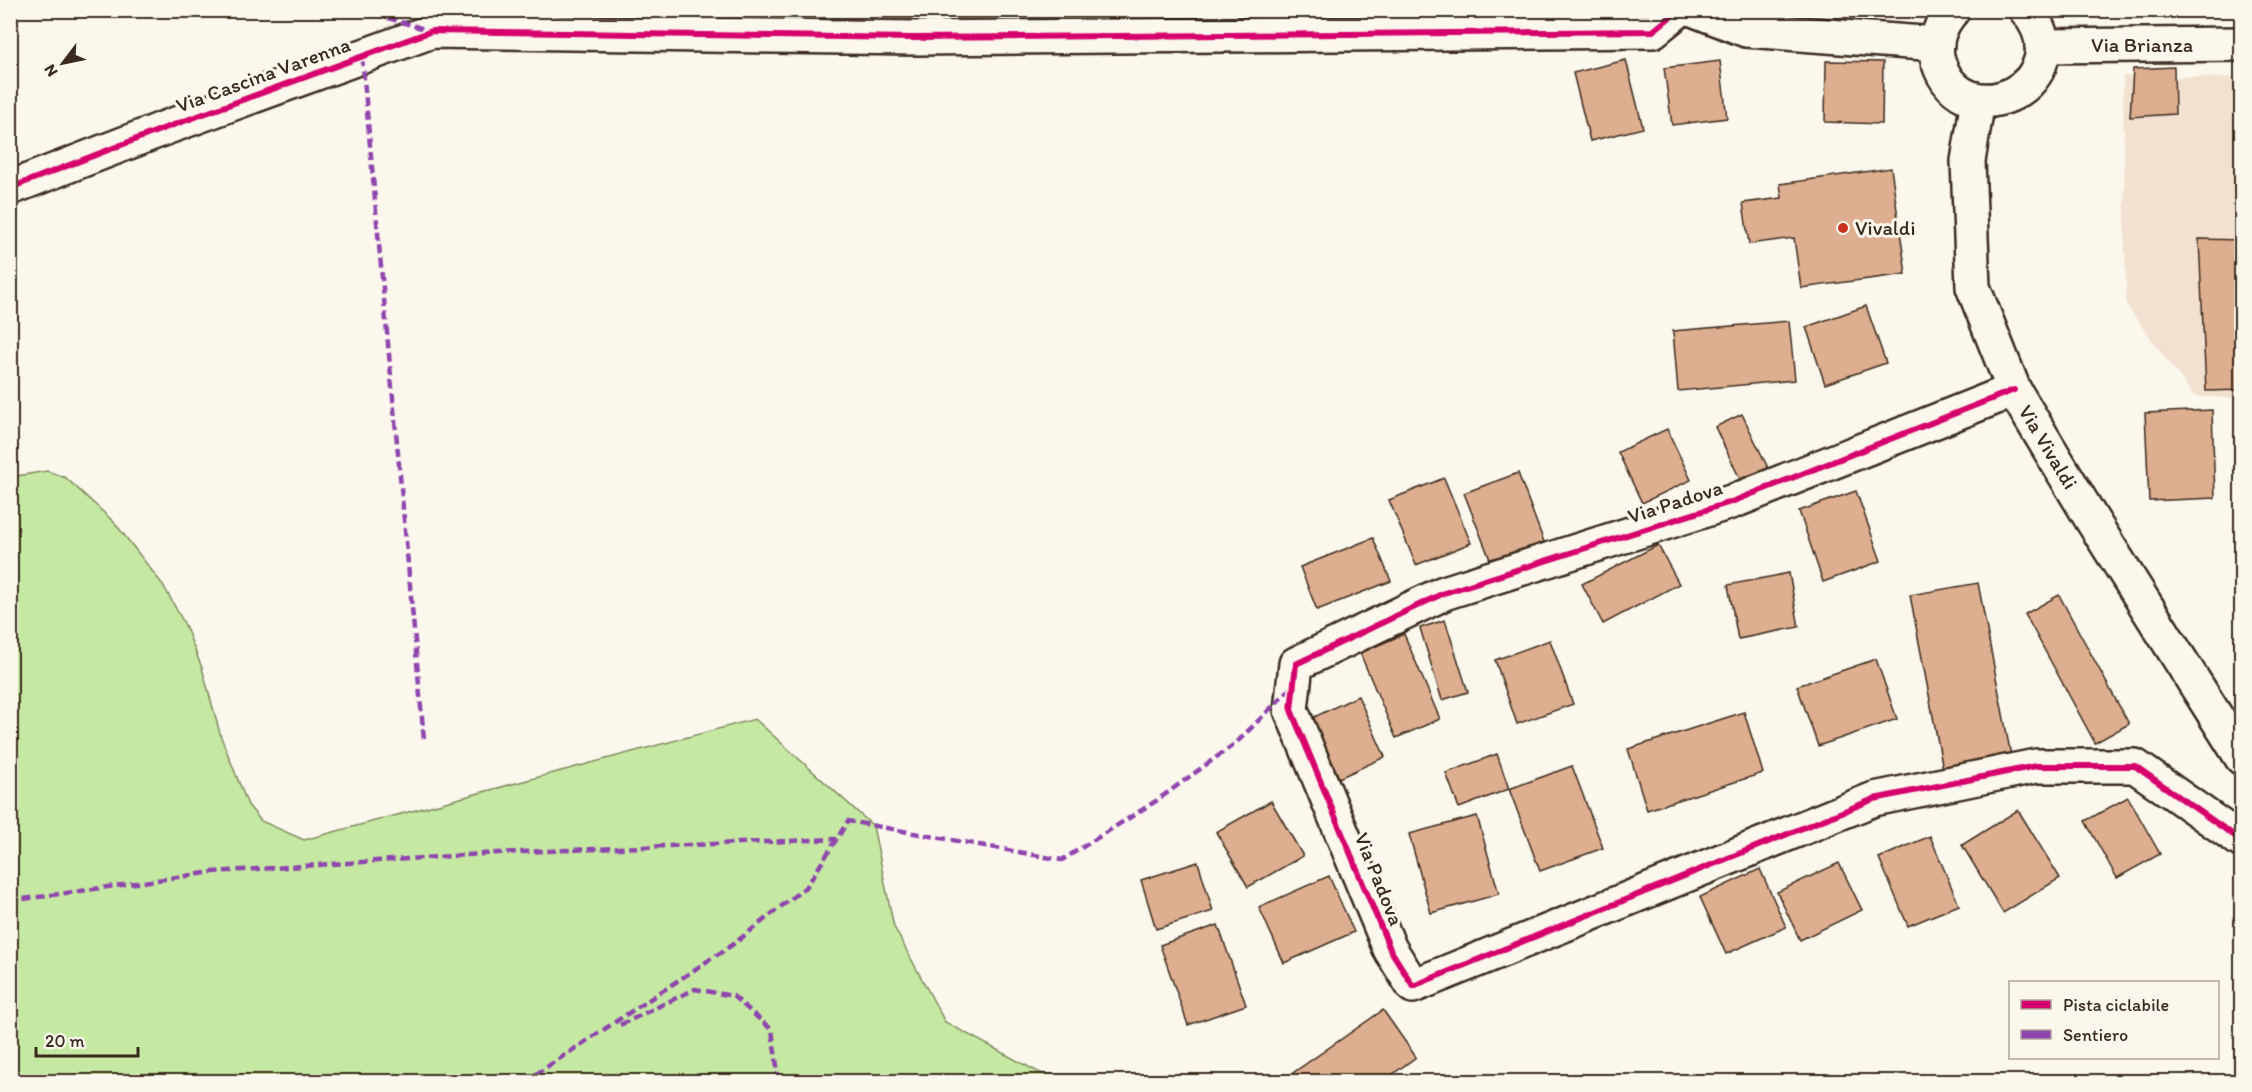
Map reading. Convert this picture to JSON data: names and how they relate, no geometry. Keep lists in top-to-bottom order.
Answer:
{
  "streets": {
    "street": [
      "Via Brianza",
      "Via Cascina Varenna",
      "Via Vivaldi",
      "Via Padova"
    ]
  },
  "crossings": [
    ["Via Vivaldi", "Via Padova"]
  ],
  "places": ["Vivaldi"],
  "legend": ["Pista ciclabile", "Sentiero"],
  "scale_bar": "20 m",
  "north": "bottom left"
}
